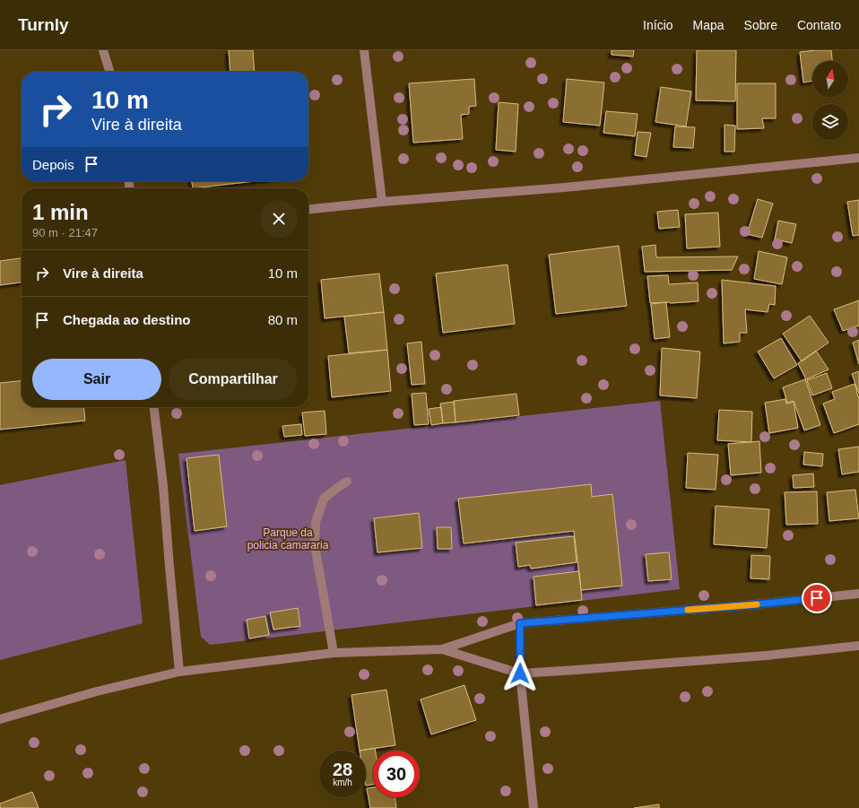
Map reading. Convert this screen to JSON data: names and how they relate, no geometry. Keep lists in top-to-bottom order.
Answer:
{
  "parks": ["Parque da policia camararia"],
  "north": "top",
  "page": {
    "header": "Turnly",
    "nav": [
      "Início",
      "Mapa",
      "Sobre",
      "Contato"
    ],
    "turn": ["10 m", "Vire à direita"],
    "then": "Depois",
    "heading": ["1 min", "90 m · 21:47"],
    "list": [
      {
        "name": "Vire à direita",
        "value": "10 m"
      },
      {
        "name": "Chegada ao destino",
        "value": "80 m"
      }
    ],
    "buttons": ["Sair", "Compartilhar"],
    "speed": "28 km/h",
    "limit": "30"
  }
}
